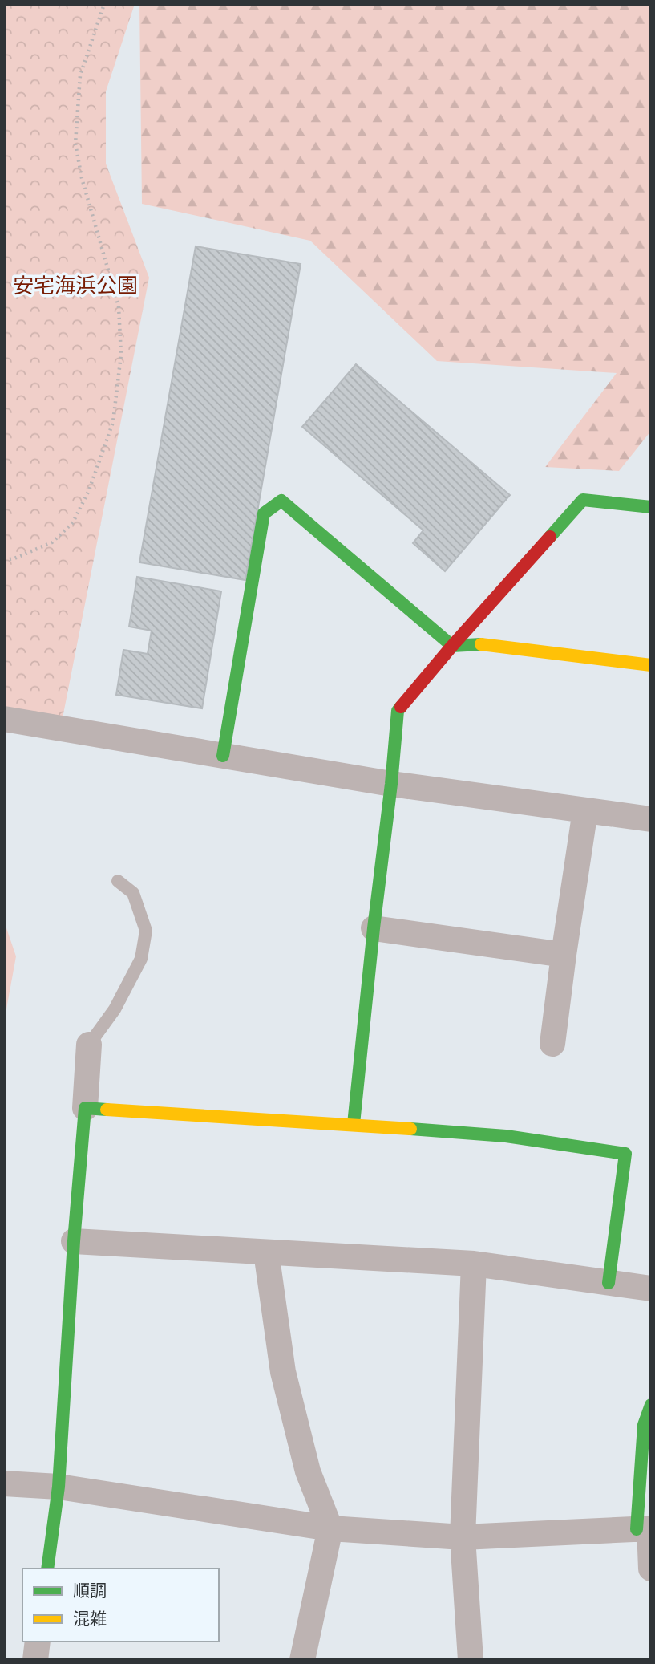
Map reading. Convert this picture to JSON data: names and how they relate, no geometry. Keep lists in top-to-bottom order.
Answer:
{
  "parks": ["安宅海浜公園"],
  "legend": ["順調", "混雑"]
}
